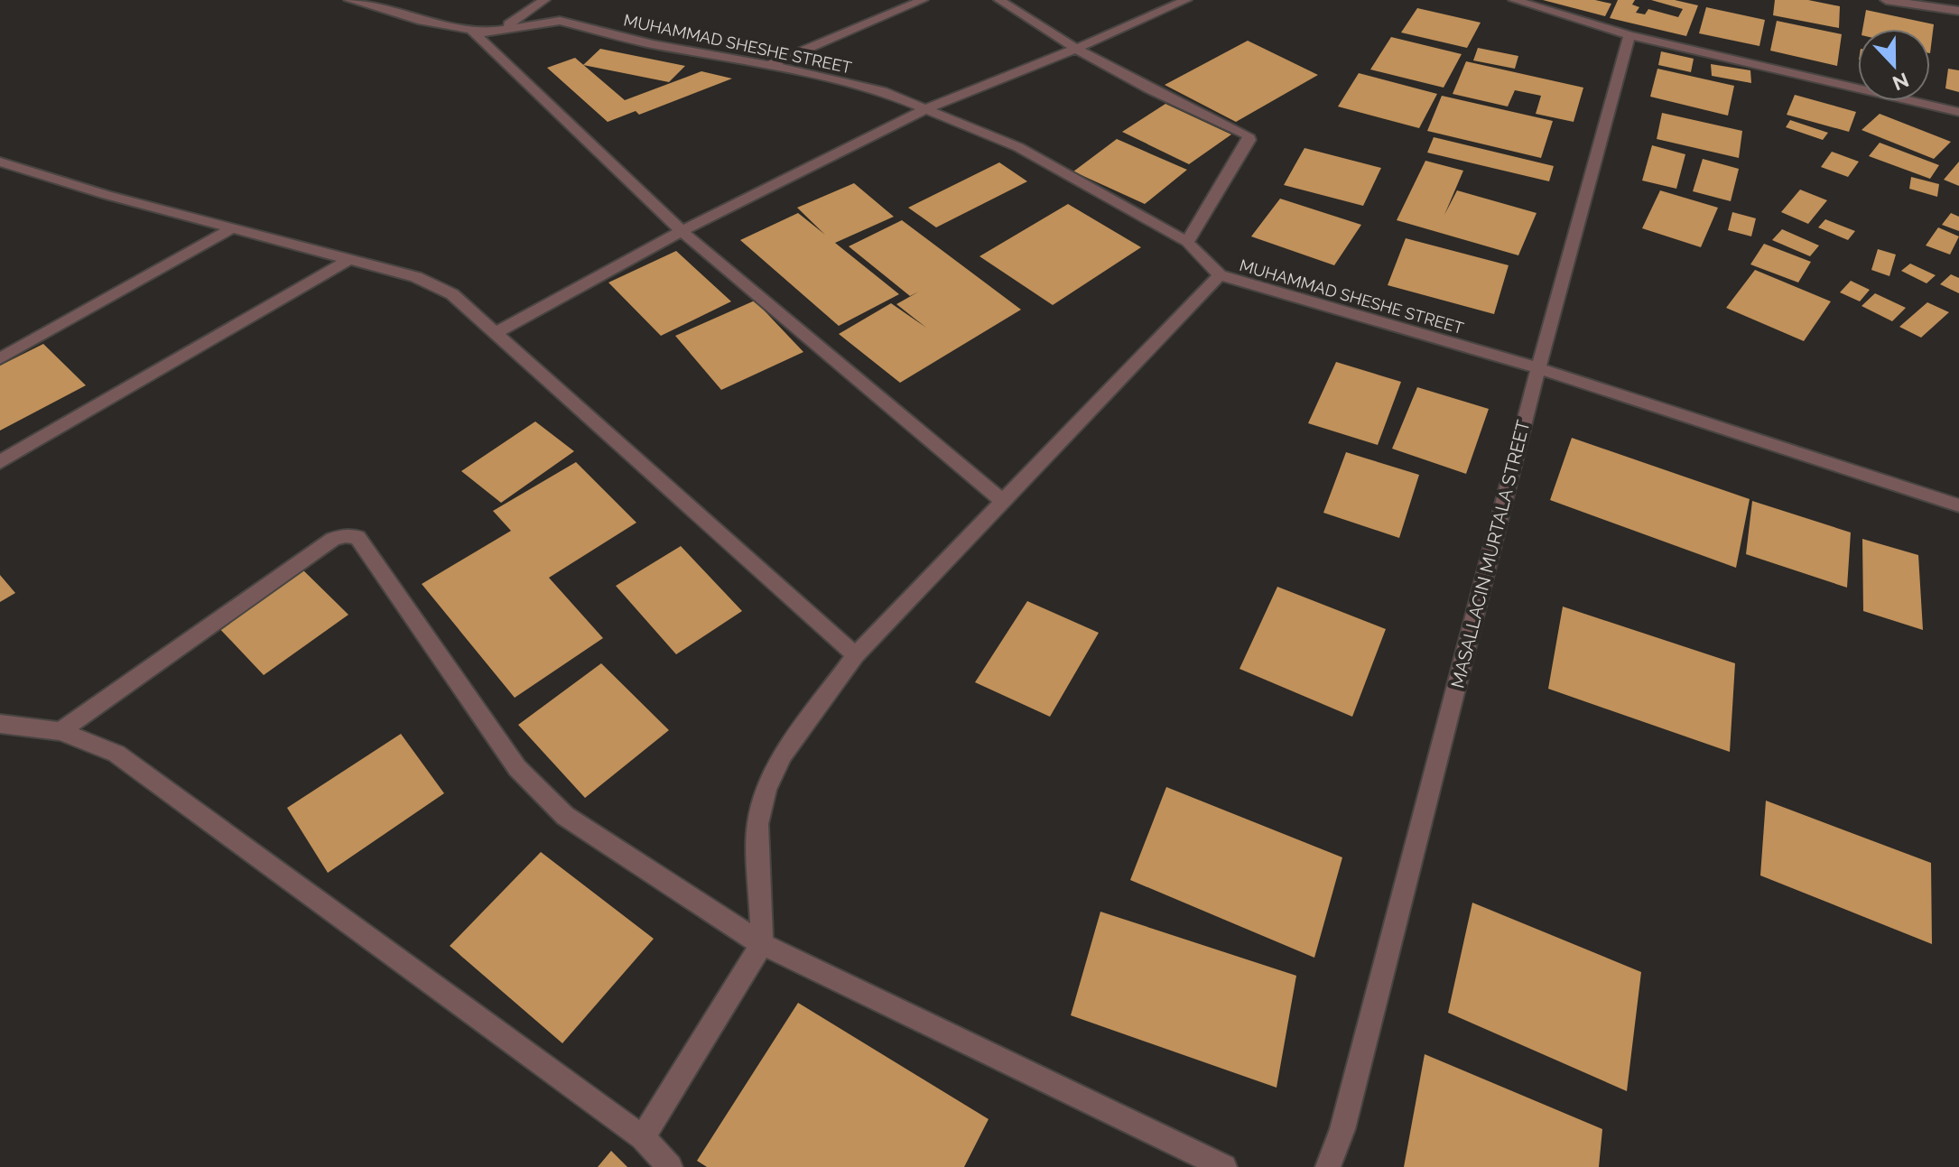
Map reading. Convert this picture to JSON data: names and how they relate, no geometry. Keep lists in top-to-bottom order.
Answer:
{
  "streets": {
    "street": ["MUHAMMAD SHESHE STREET", "MASALLACIN MURTALA STREET"]
  },
  "crossings": [
    ["MUHAMMAD SHESHE STREET", "MASALLACIN MURTALA STREET"]
  ],
  "north": "bottom"
}
